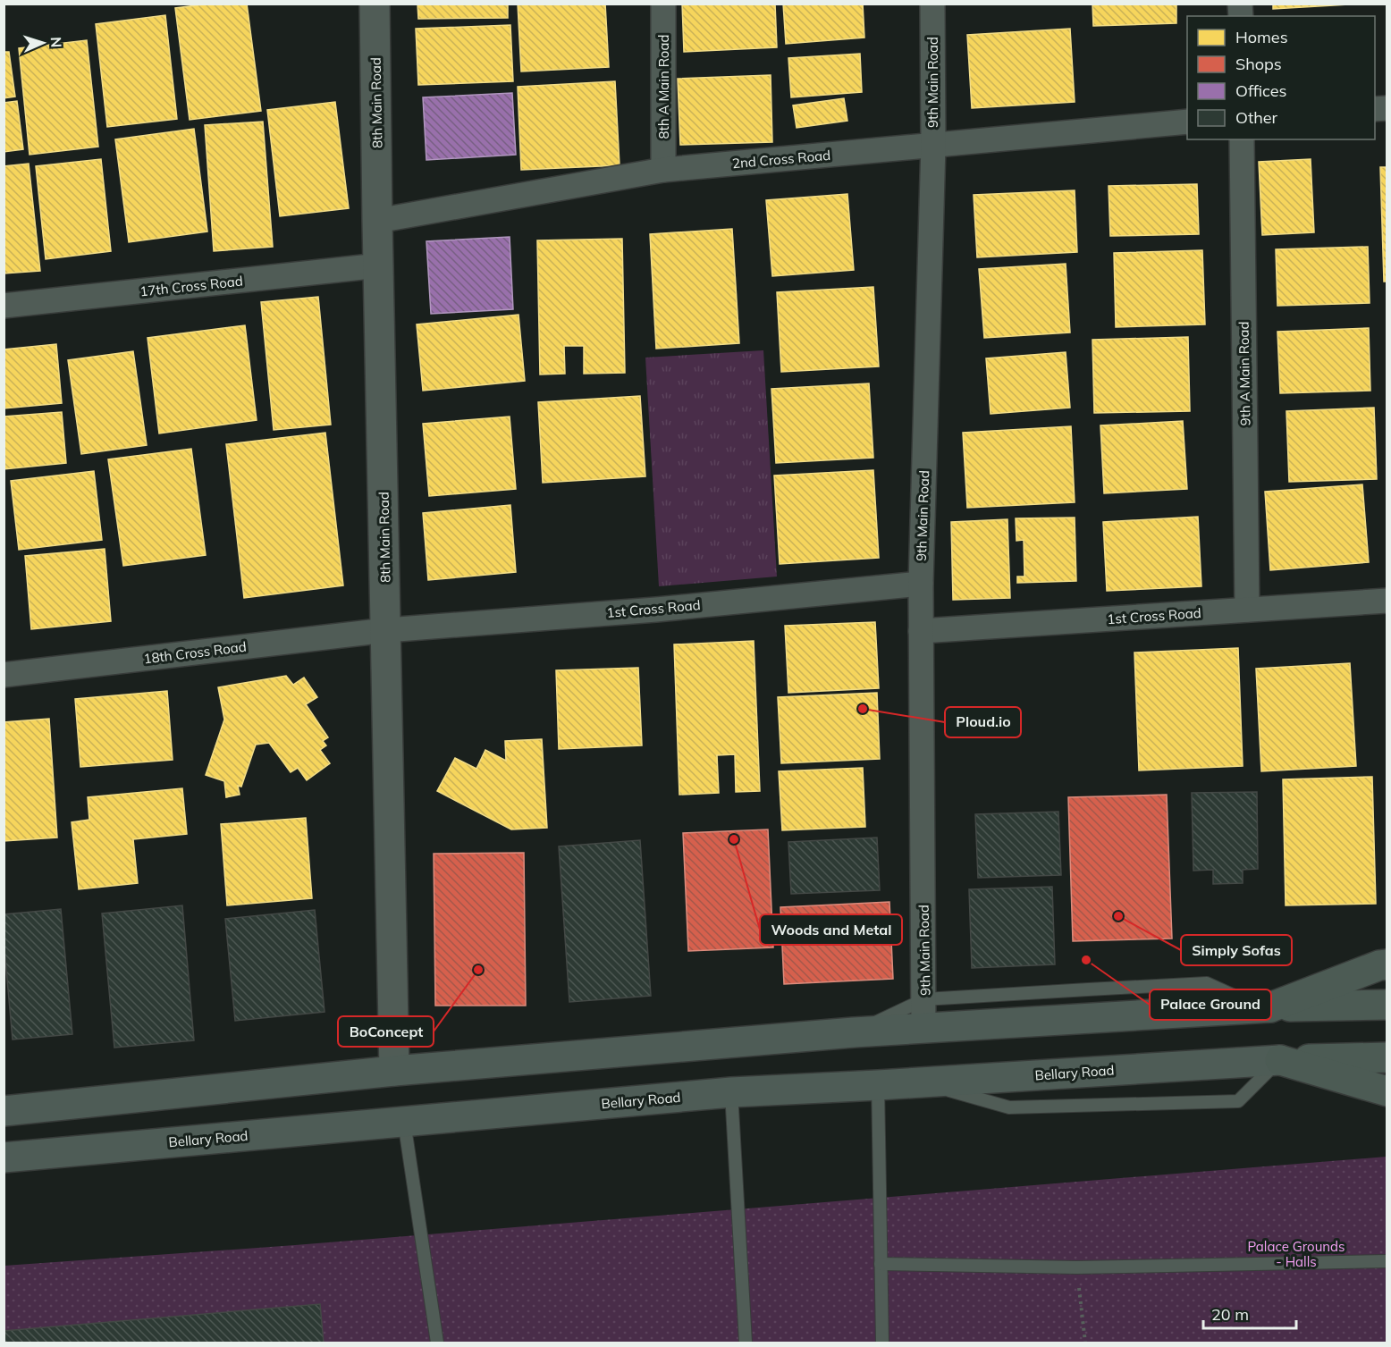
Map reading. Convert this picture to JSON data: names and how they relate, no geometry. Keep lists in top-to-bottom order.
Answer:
{
  "streets": {
    "main road": ["Bellary Road"],
    "street": [
      "9th Main Road",
      "8th A Main Road",
      "8th Main Road",
      "2nd Cross Road",
      "17th Cross Road",
      "9th A Main Road",
      "1st Cross Road",
      "18th Cross Road"
    ]
  },
  "crossings": [
    ["9th Main Road", "2nd Cross Road"],
    ["9th Main Road", "1st Cross Road"],
    ["8th A Main Road", "2nd Cross Road"],
    ["8th Main Road", "2nd Cross Road"],
    ["8th Main Road", "17th Cross Road"],
    ["8th Main Road", "1st Cross Road"],
    ["8th Main Road", "18th Cross Road"],
    ["9th A Main Road", "1st Cross Road"],
    ["1st Cross Road", "18th Cross Road"]
  ],
  "parks": ["Palace Grounds - Halls"],
  "places": [
    "Ploud.io",
    "Woods and Metal",
    "Simply Sofas",
    "Palace Ground",
    "BoConcept"
  ],
  "legend": [
    "Homes",
    "Shops",
    "Offices",
    "Other"
  ],
  "scale_bar": "20 m",
  "north": "right"
}
